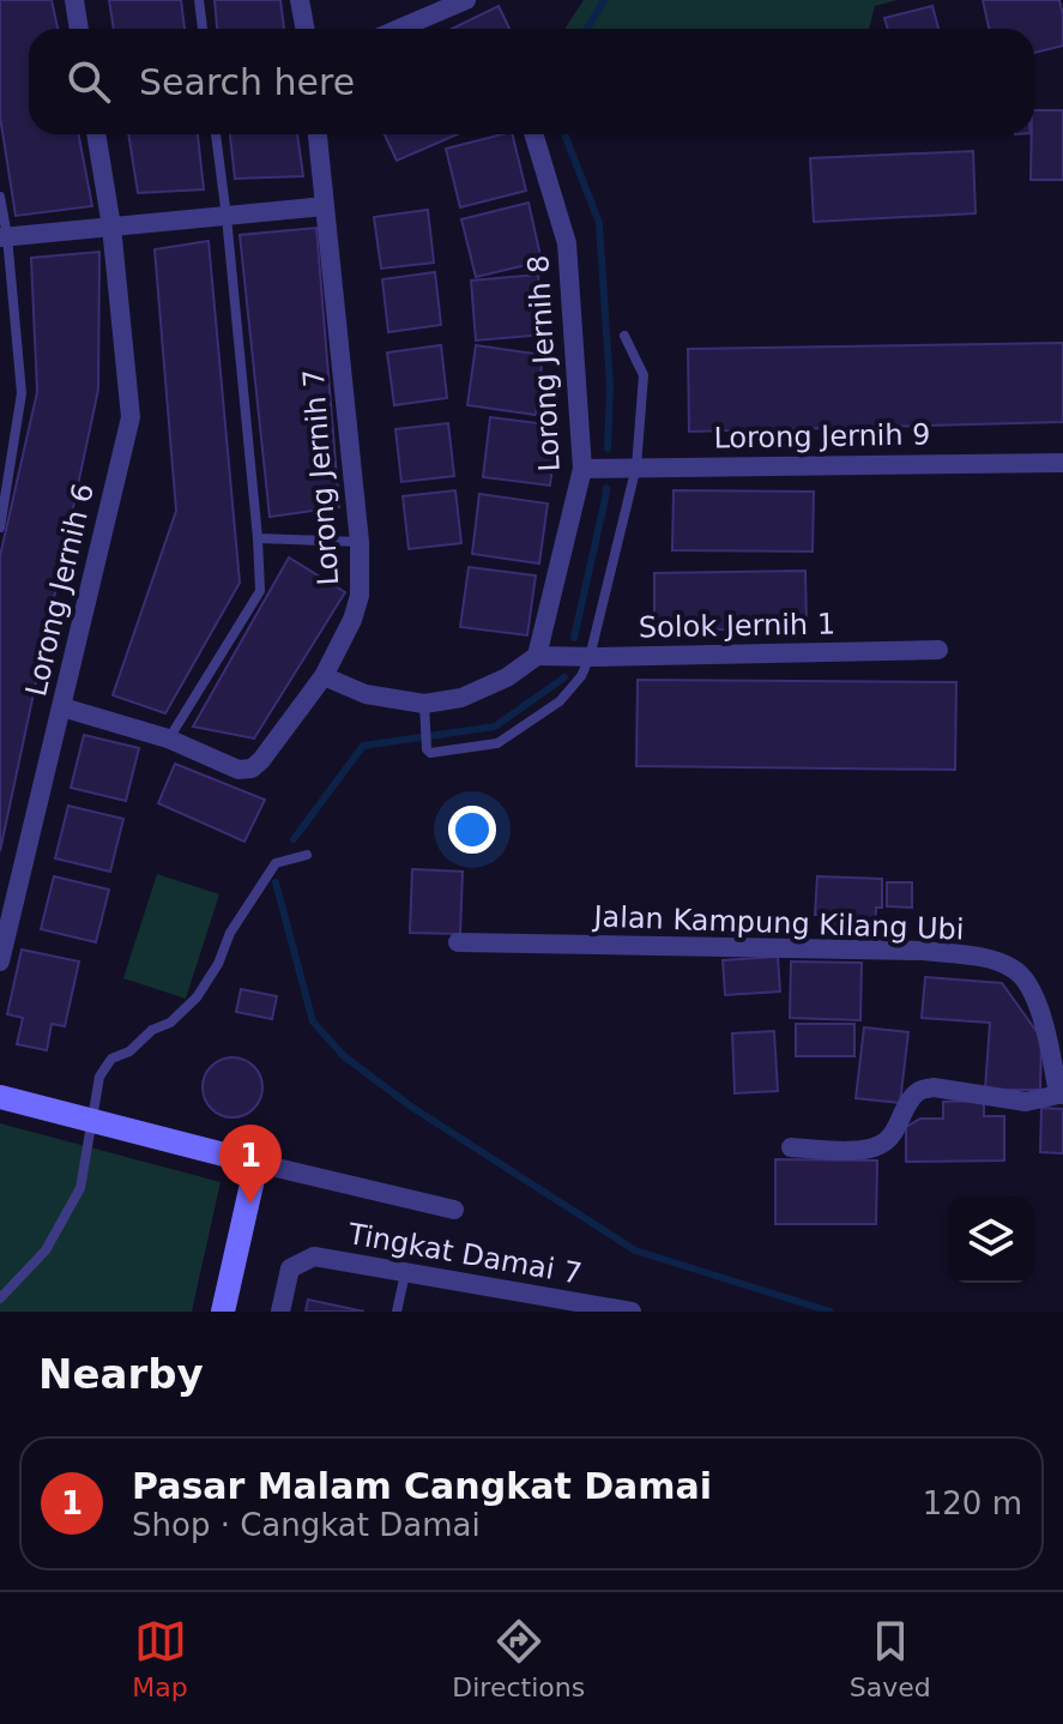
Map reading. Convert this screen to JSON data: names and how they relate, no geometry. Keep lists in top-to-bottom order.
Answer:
{
  "streets": {
    "street": [
      "Lorong Jernih 8",
      "Lorong Jernih 9",
      "Lorong Jernih 7",
      "Lorong Jernih 6",
      "Solok Jernih 1",
      "Jalan Kampung Kilang Ubi",
      "Tingkat Damai 7"
    ]
  },
  "crossings": [
    ["Lorong Jernih 8", "Lorong Jernih 9"],
    ["Lorong Jernih 8", "Solok Jernih 1"]
  ],
  "page": {
    "search": "Search here",
    "pins": "1",
    "heading": "Nearby",
    "list": [
      {
        "mark": "1",
        "name": "Pasar Malam Cangkat Damai",
        "note": "Shop · Cangkat Damai",
        "value": "120 m"
      }
    ],
    "nav": ["Map", "Directions", "Saved"]
  }
}
